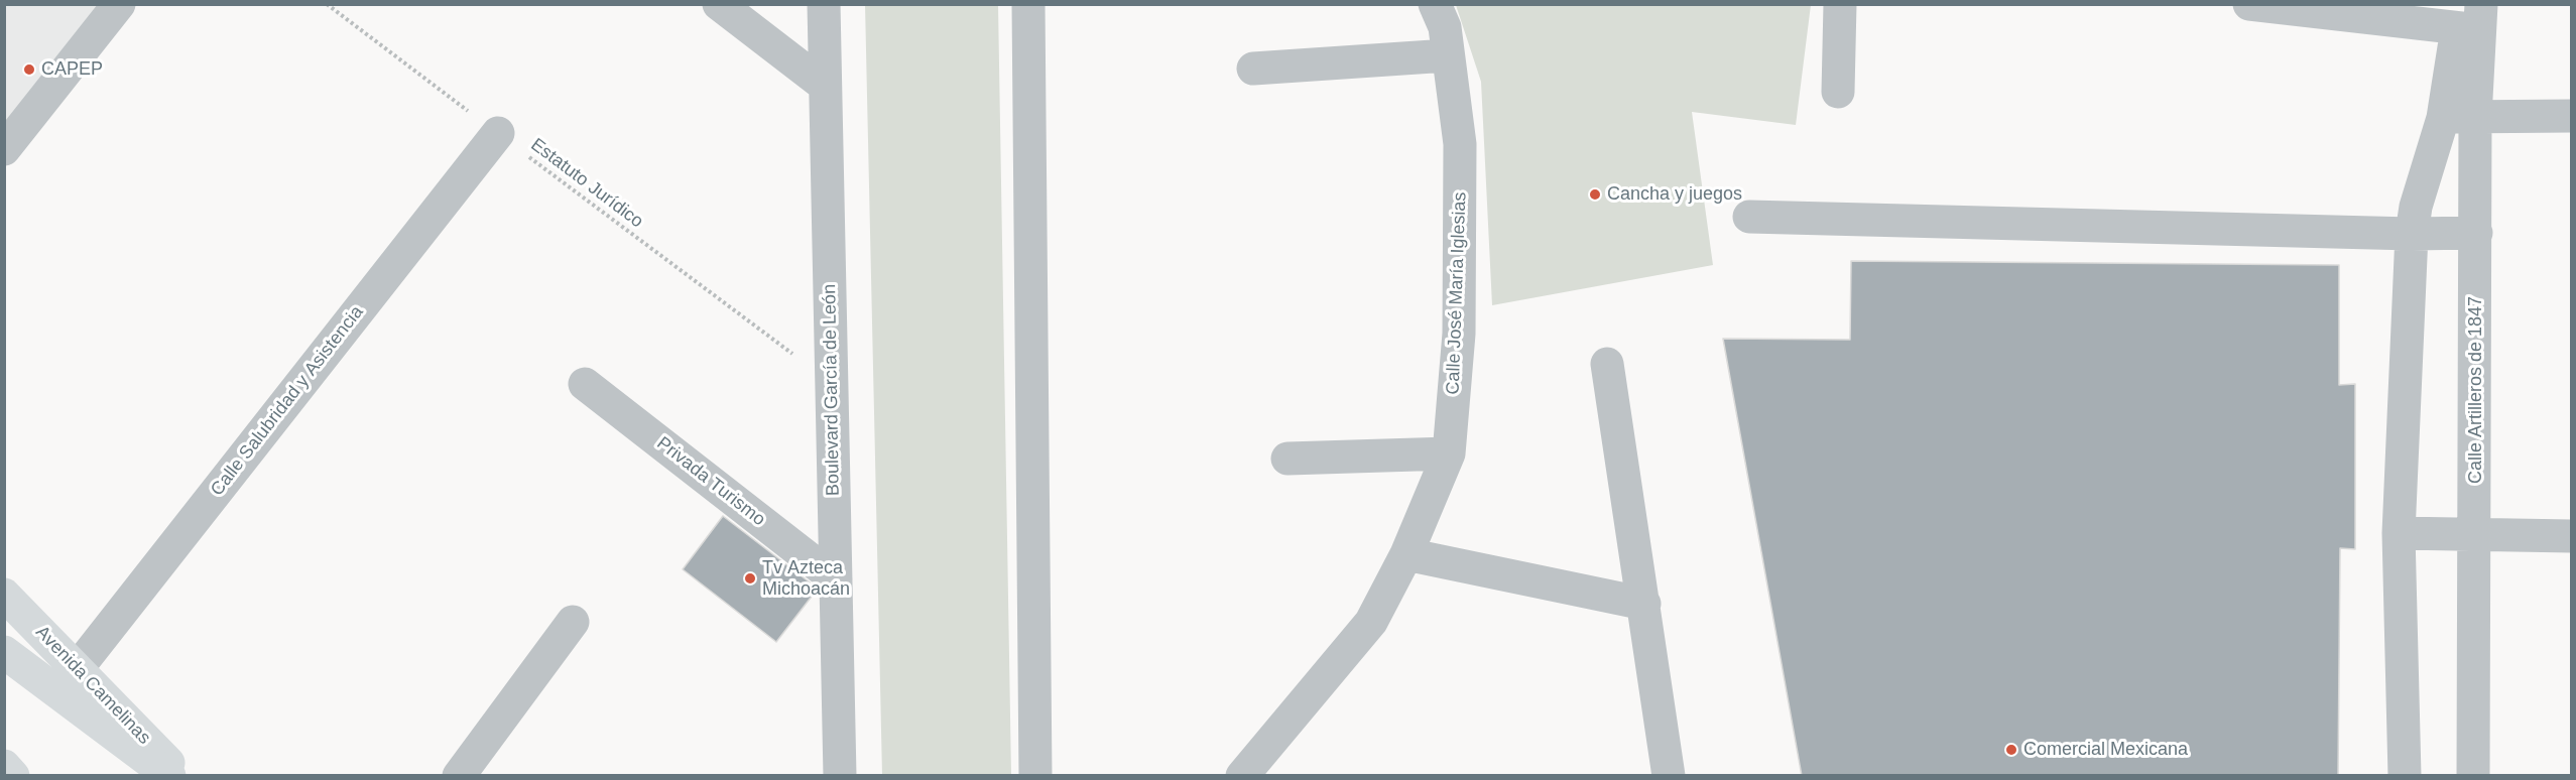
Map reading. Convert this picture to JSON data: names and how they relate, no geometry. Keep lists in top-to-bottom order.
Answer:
{
  "streets": {
    "main road": ["Avenida Camelinas"],
    "street": [
      "Calle José María Iglesias",
      "Boulevard García de León",
      "Calle Artilleros de 1847",
      "Calle Salubridad y Asistencia",
      "Privada Turismo"
    ],
    "path": ["Estatuto Jurídico"]
  },
  "crossings": [
    ["Estatuto Jurídico", "Boulevard García de León"],
    ["Estatuto Jurídico", "Calle Salubridad y Asistencia"],
    ["Boulevard García de León", "Privada Turismo"],
    ["Calle Salubridad y Asistencia", "Avenida Camelinas"]
  ],
  "places": [
    "CAPEP",
    "Cancha y juegos",
    "Tv Azteca Michoacán",
    "Comercial Mexicana"
  ]
}
